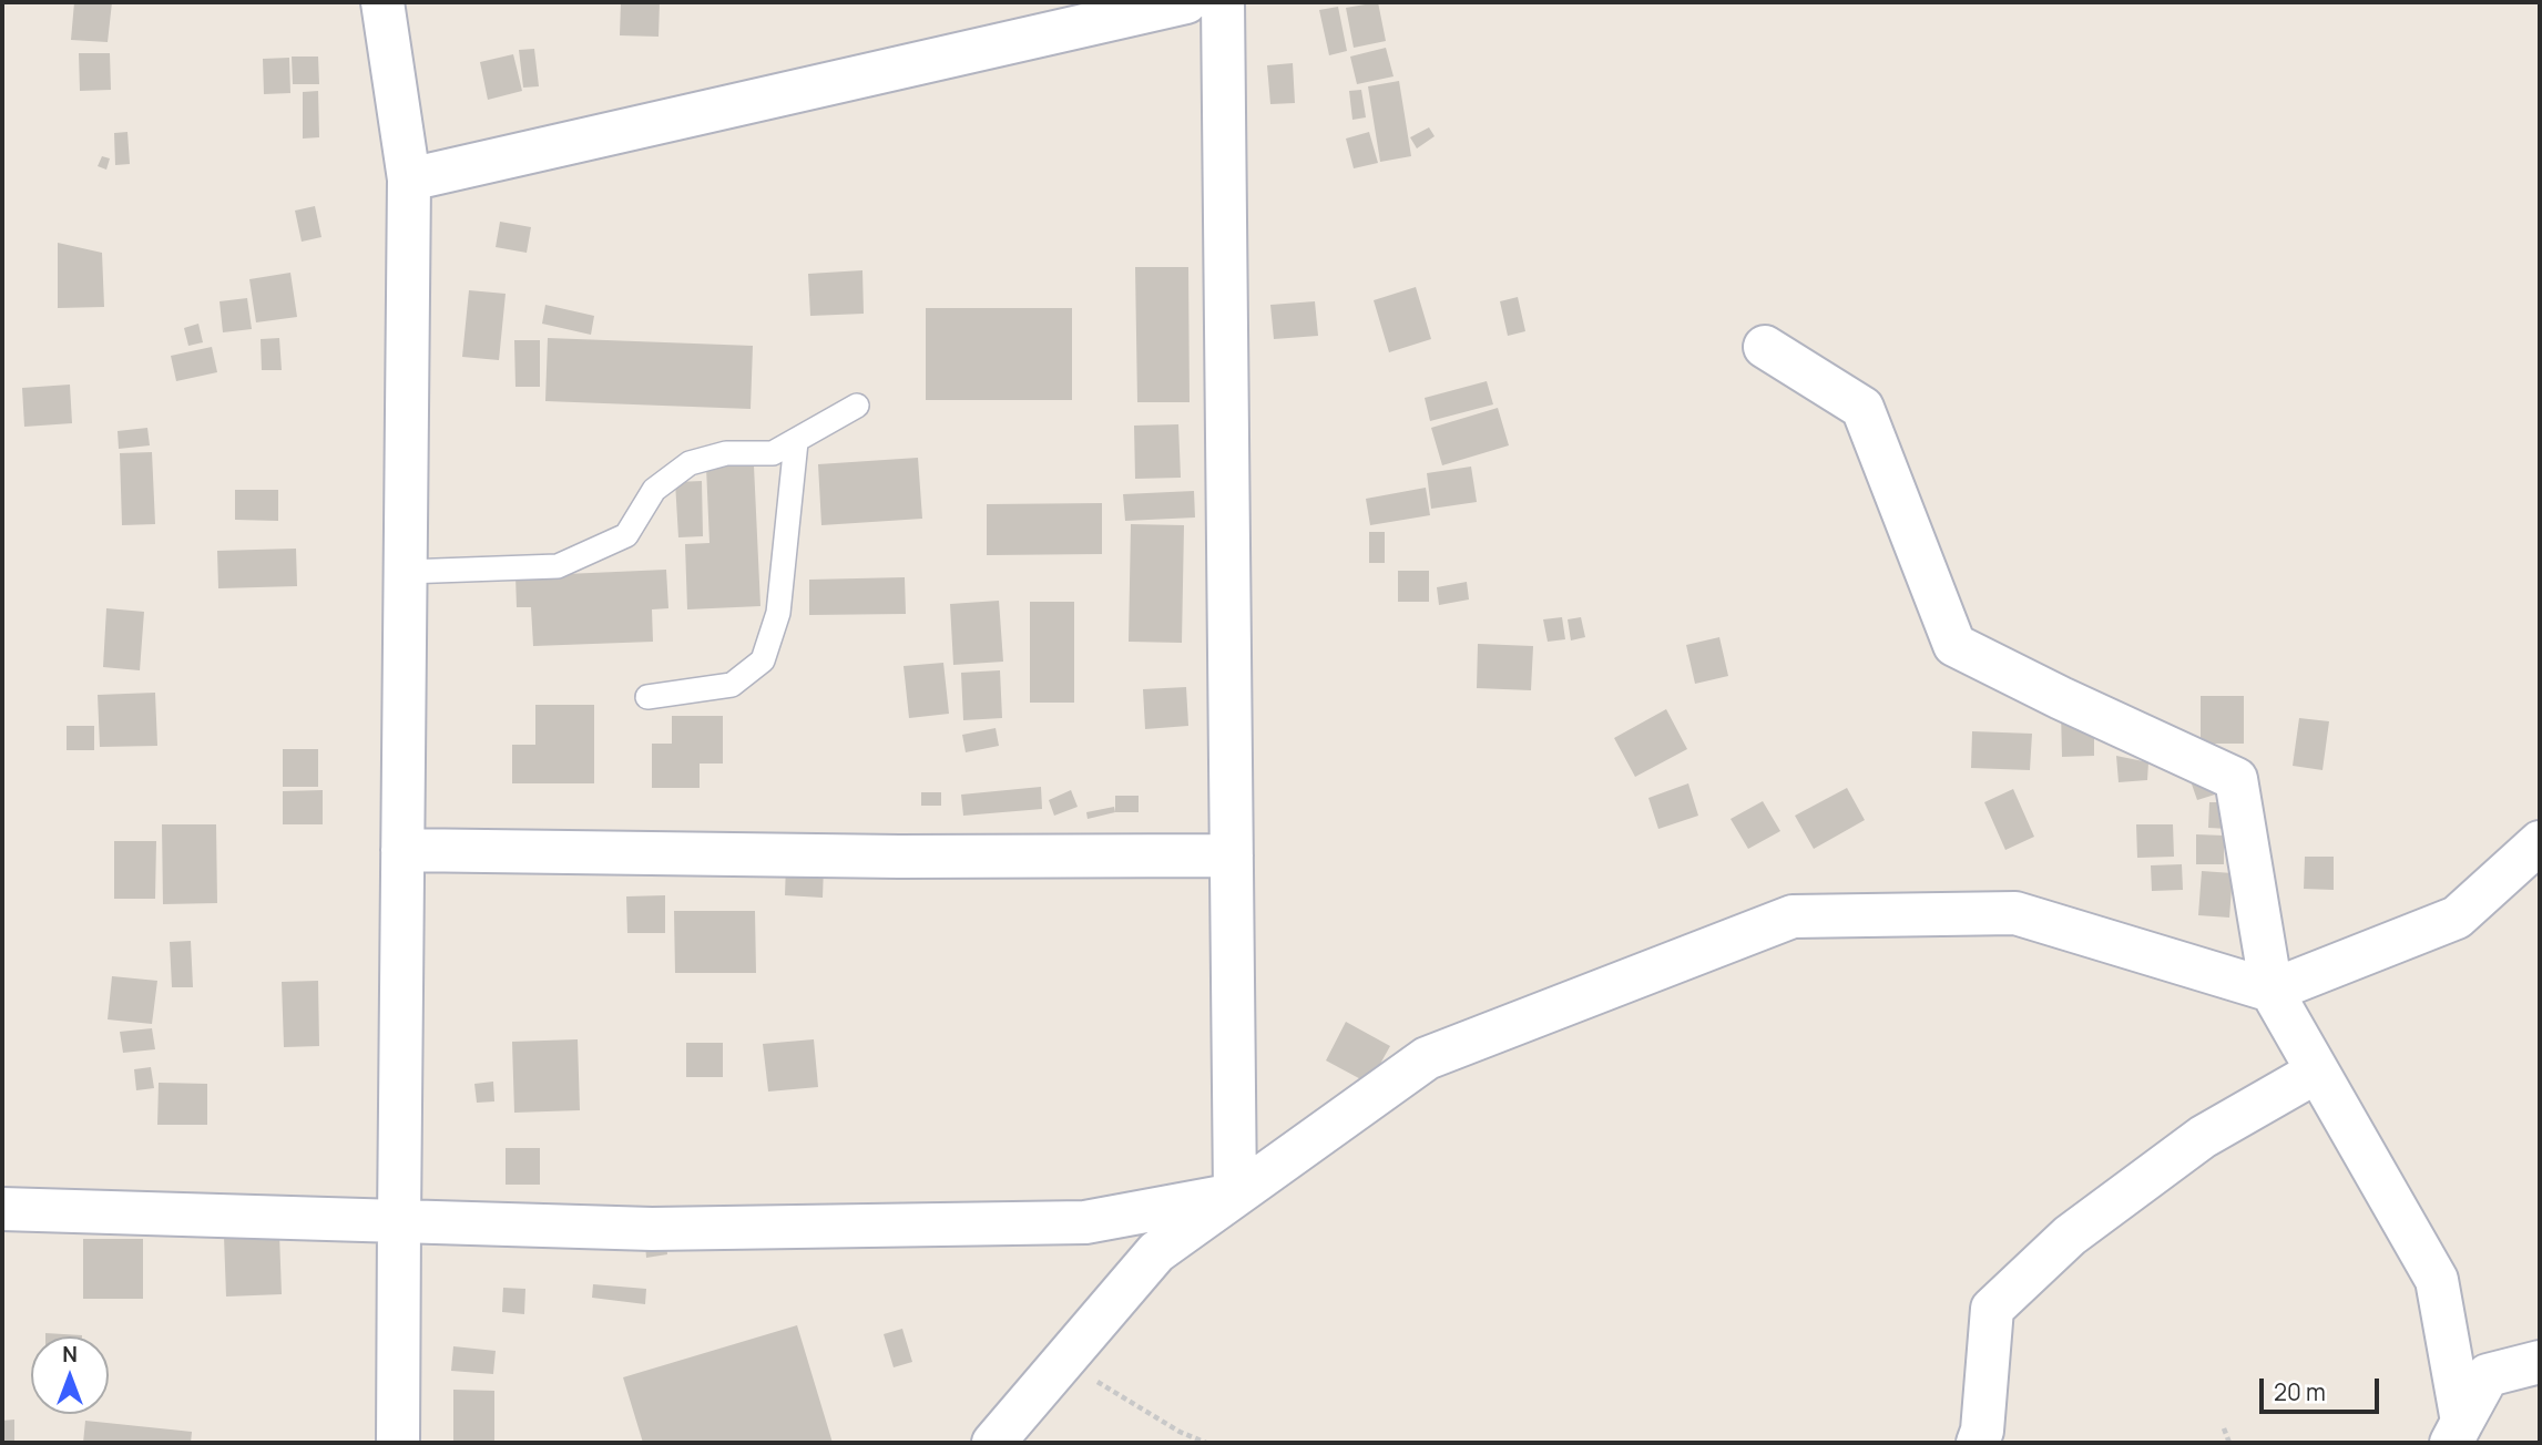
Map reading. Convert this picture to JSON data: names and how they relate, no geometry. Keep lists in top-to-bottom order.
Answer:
{
  "scale_bar": "20 m",
  "north": "top"
}
